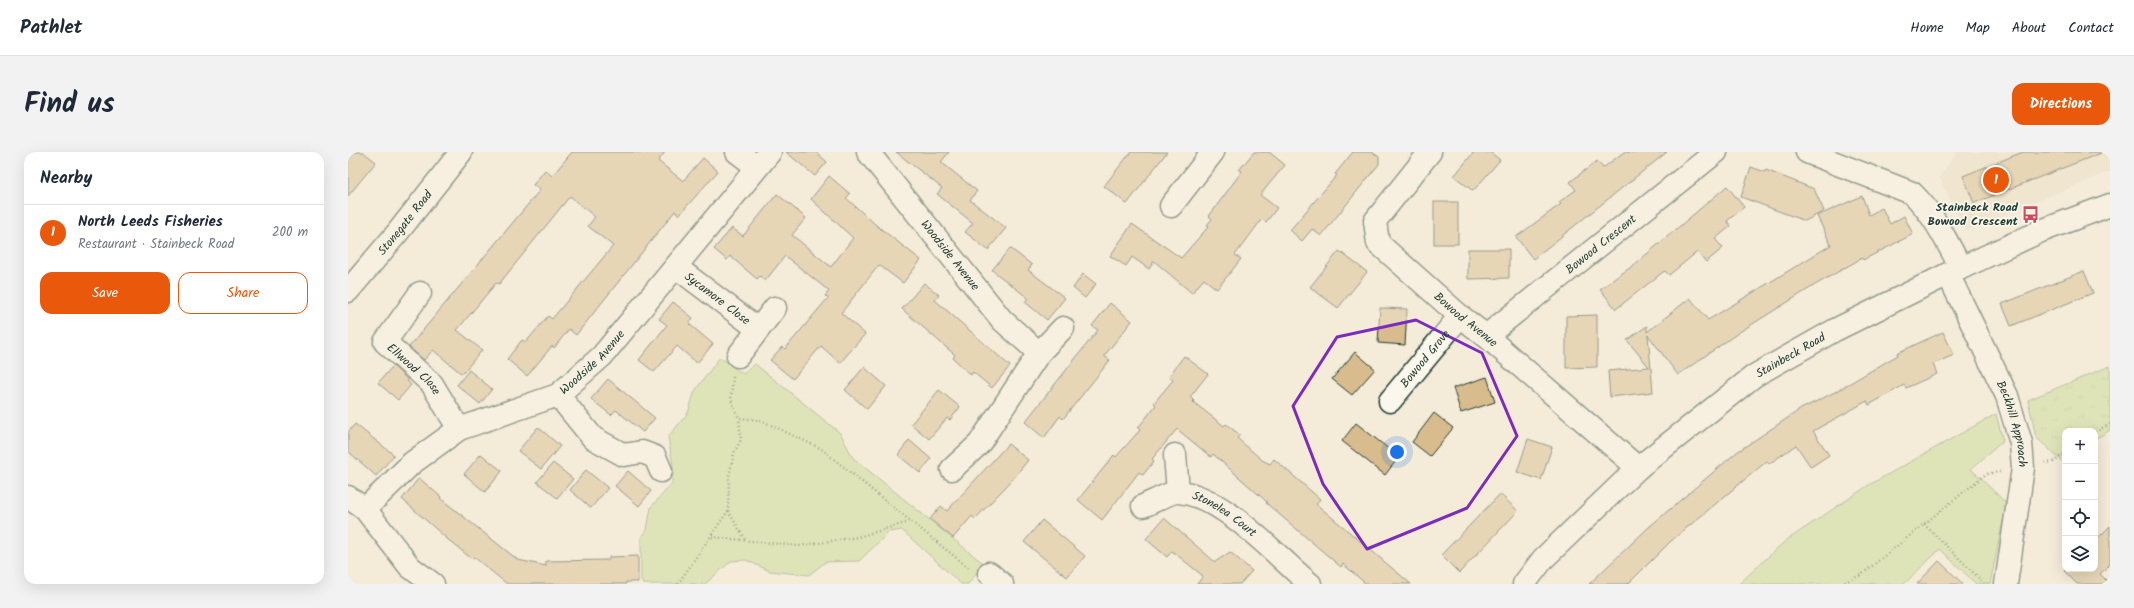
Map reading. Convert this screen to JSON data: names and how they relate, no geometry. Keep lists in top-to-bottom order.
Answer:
{
  "streets": {
    "street": [
      "Stonegate Road",
      "Bowood Crescent",
      "Woodside Avenue",
      "Sycamore Close",
      "Bowood Avenue",
      "Stainbeck Road",
      "Bowood Grove",
      "Ellwood Close",
      "Beckhill Approach",
      "Stonelea Court"
    ]
  },
  "crossings": [
    ["Bowood Crescent", "Bowood Avenue"],
    ["Woodside Avenue", "Sycamore Close"],
    ["Woodside Avenue", "Ellwood Close"],
    ["Bowood Avenue", "Stainbeck Road"],
    ["Bowood Avenue", "Bowood Grove"],
    ["Stainbeck Road", "Beckhill Approach"]
  ],
  "places": {
    "bus stop": ["Stainbeck Road Bowood Crescent"]
  },
  "page": {
    "header": "Pathlet",
    "nav": [
      "Home",
      "Map",
      "About",
      "Contact"
    ],
    "title": "Find us",
    "buttons": [
      "Directions",
      ["Save", "Share"]
    ],
    "heading": "Nearby",
    "pins": "1",
    "list": [
      {
        "mark": "1",
        "name": "North Leeds Fisheries",
        "note": "Restaurant · Stainbeck Road",
        "value": "200 m"
      }
    ],
    "map_buttons": ["+", "−"]
  }
}
